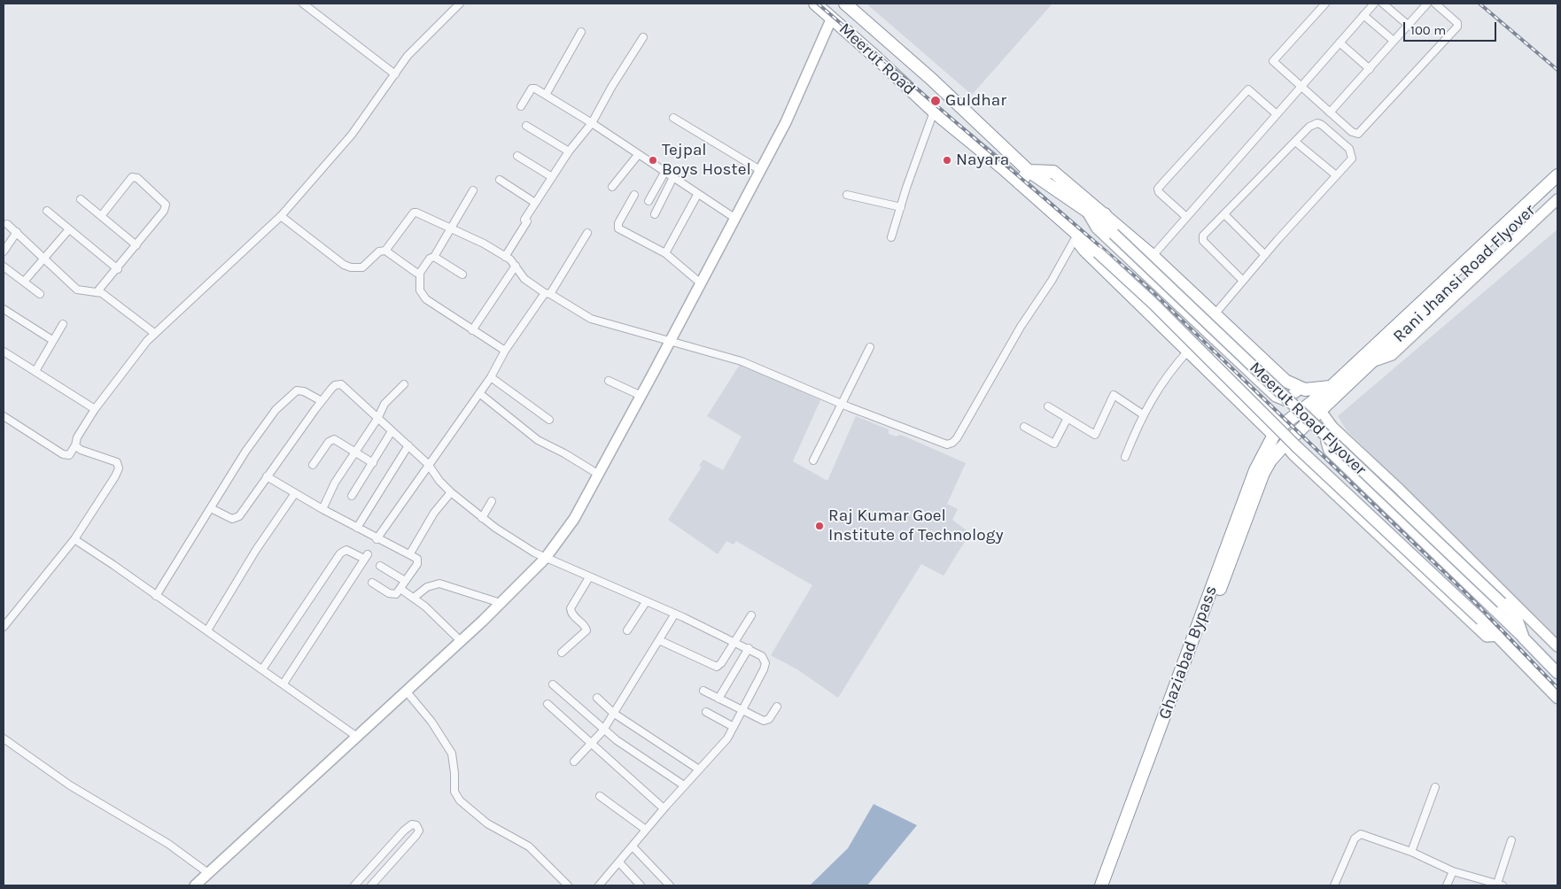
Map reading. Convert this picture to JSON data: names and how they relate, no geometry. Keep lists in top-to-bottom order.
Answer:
{
  "streets": {
    "highway": ["Meerut Road", "Rani Jhansi Road Flyover", "Ghaziabad Bypass"],
    "main road": ["Meerut Road Flyover"]
  },
  "crossings": [
    ["Meerut Road", "Meerut Road Flyover"],
    ["Rani Jhansi Road Flyover", "Ghaziabad Bypass"]
  ],
  "places": [
    "Guldhar",
    "Tejpal Boys Hostel",
    "Nayara",
    "Raj Kumar Goel Institute of Technology"
  ],
  "scale_bar": "100 m"
}
